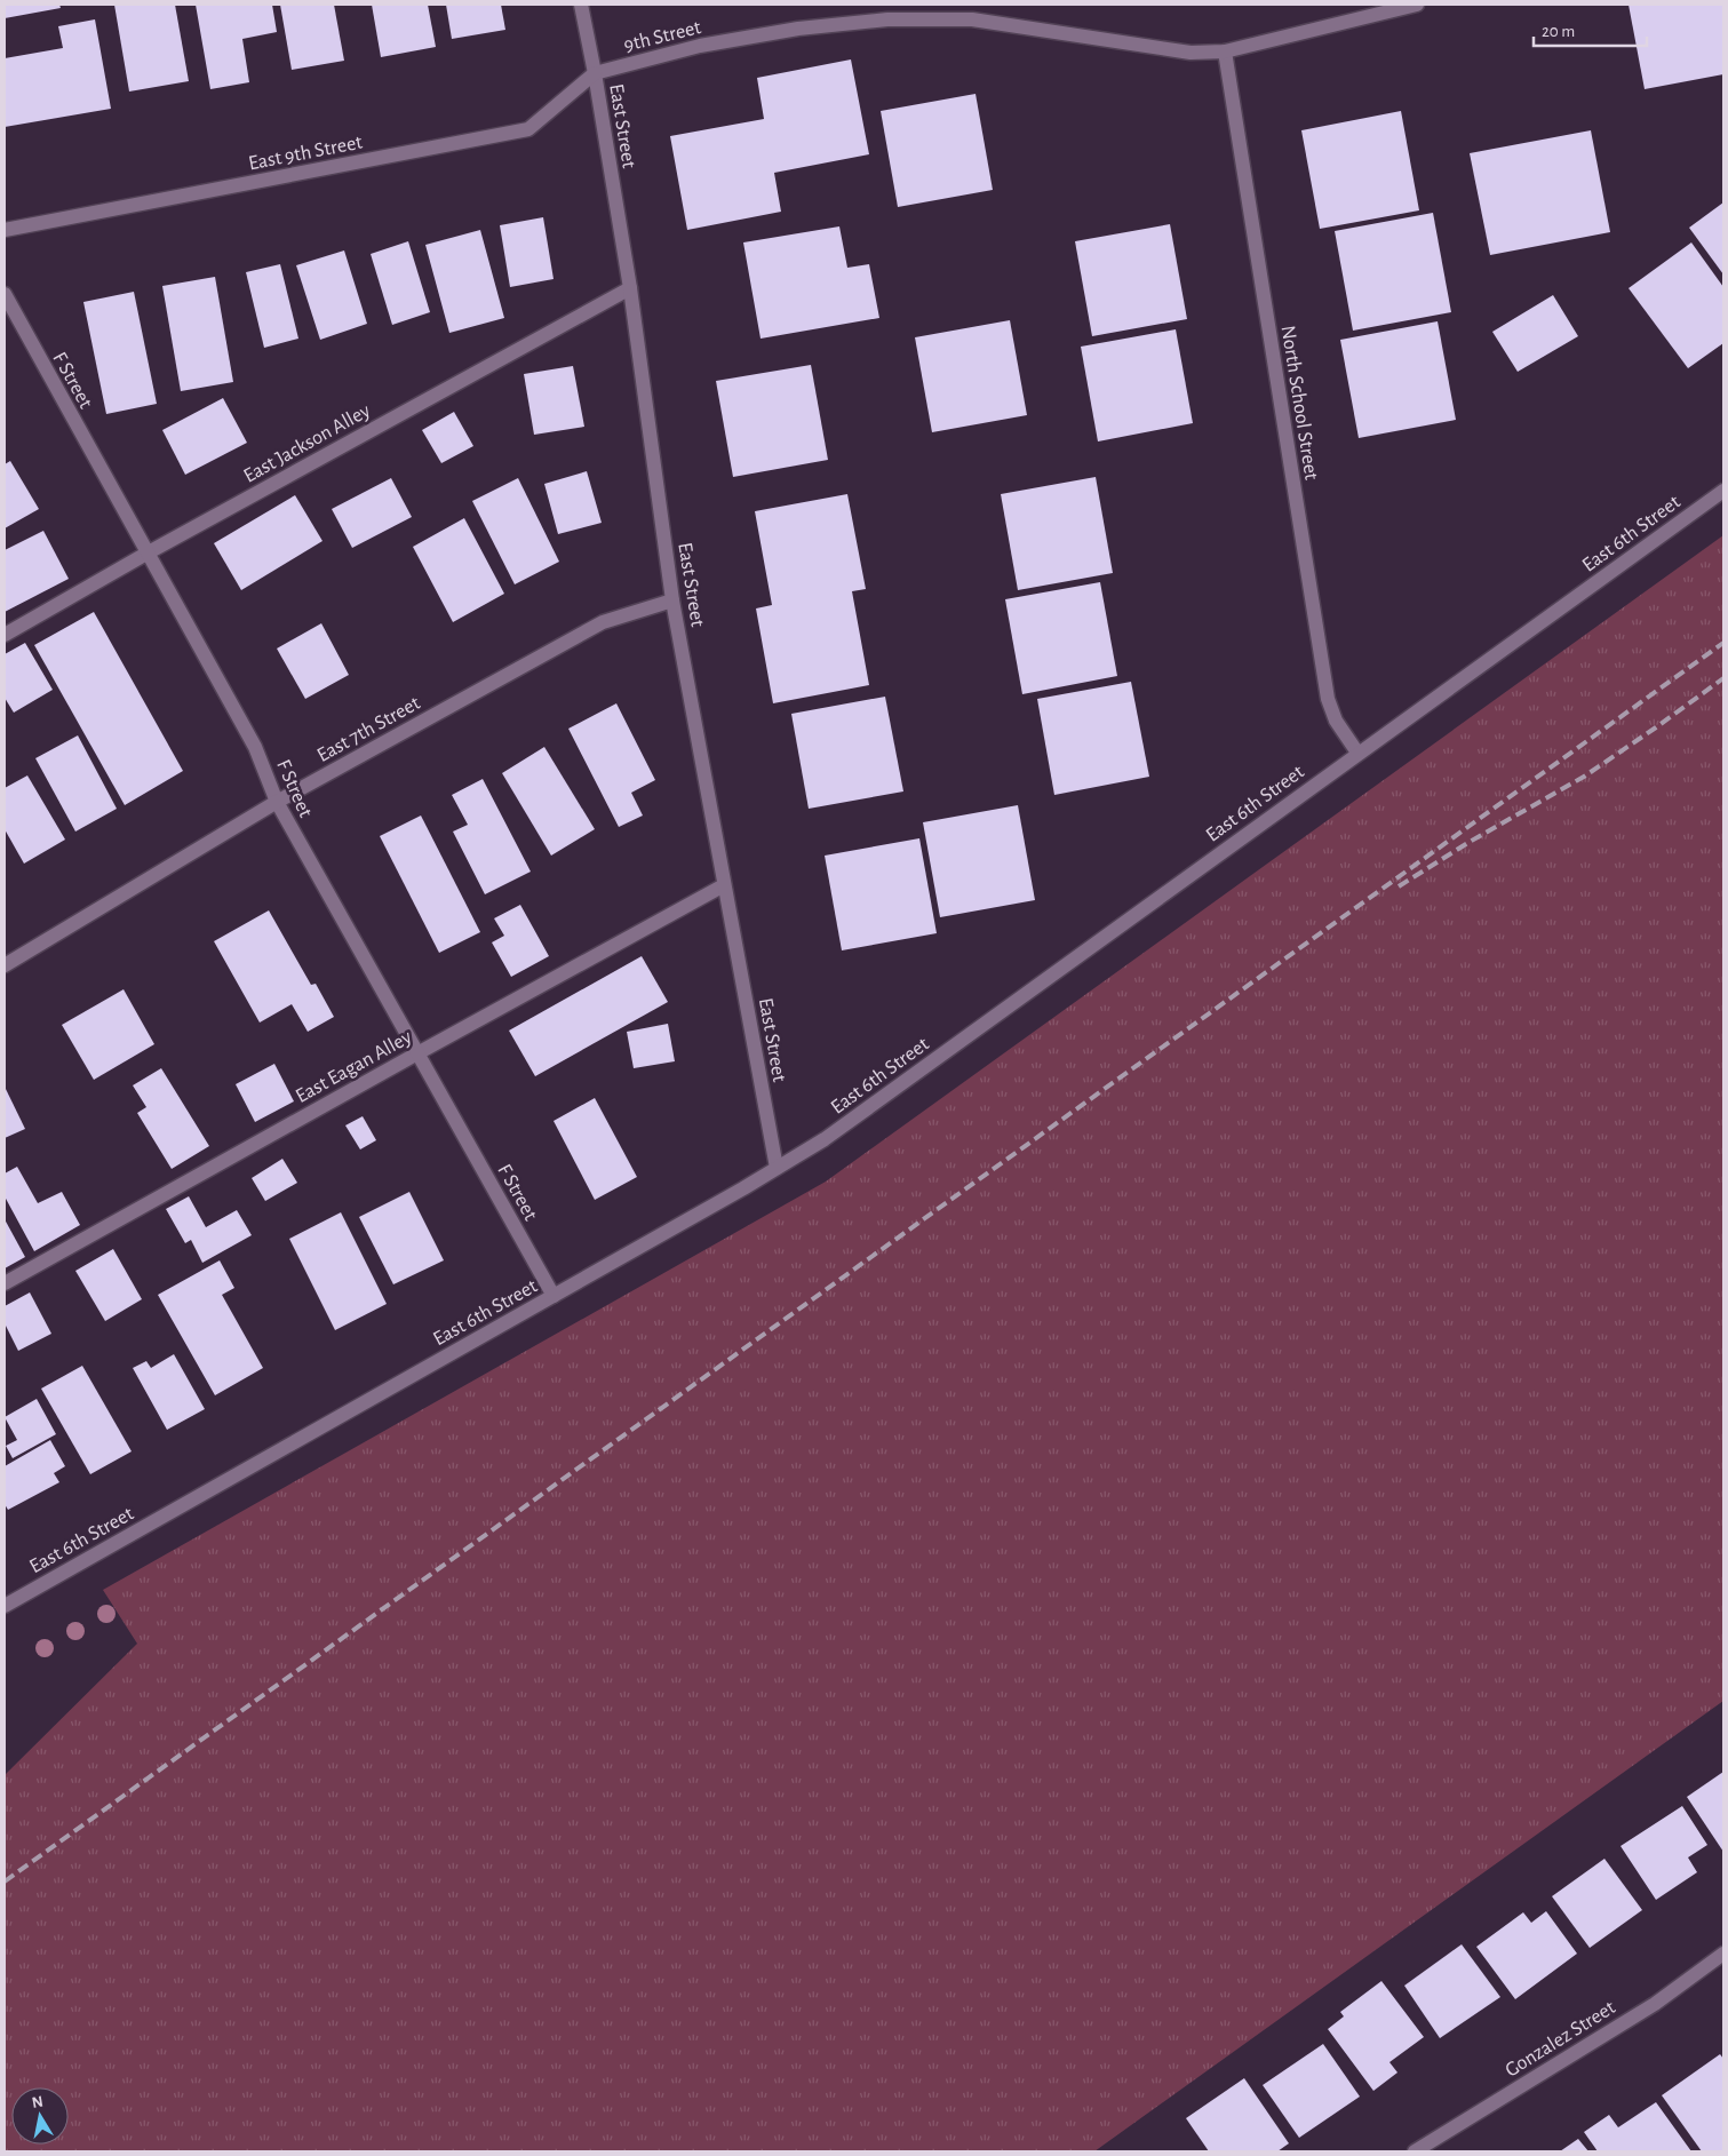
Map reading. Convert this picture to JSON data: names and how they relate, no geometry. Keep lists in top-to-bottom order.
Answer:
{
  "streets": {
    "street": [
      "9th Street",
      "East Street",
      "East 9th Street",
      "F Street",
      "North School Street",
      "East Jackson Alley",
      "East 6th Street",
      "East 7th Street",
      "East Eagan Alley",
      "Gonzalez Street"
    ]
  },
  "crossings": [
    ["9th Street", "East Street"],
    ["9th Street", "East 9th Street"],
    ["9th Street", "North School Street"],
    ["East Street", "East 9th Street"],
    ["East Street", "East Jackson Alley"],
    ["East Street", "East 6th Street"],
    ["East Street", "East 7th Street"],
    ["East Street", "East Eagan Alley"],
    ["F Street", "East Jackson Alley"],
    ["F Street", "East 6th Street"],
    ["F Street", "East 7th Street"],
    ["F Street", "East Eagan Alley"],
    ["North School Street", "East 6th Street"]
  ],
  "scale_bar": "20 m",
  "north": "top"
}
